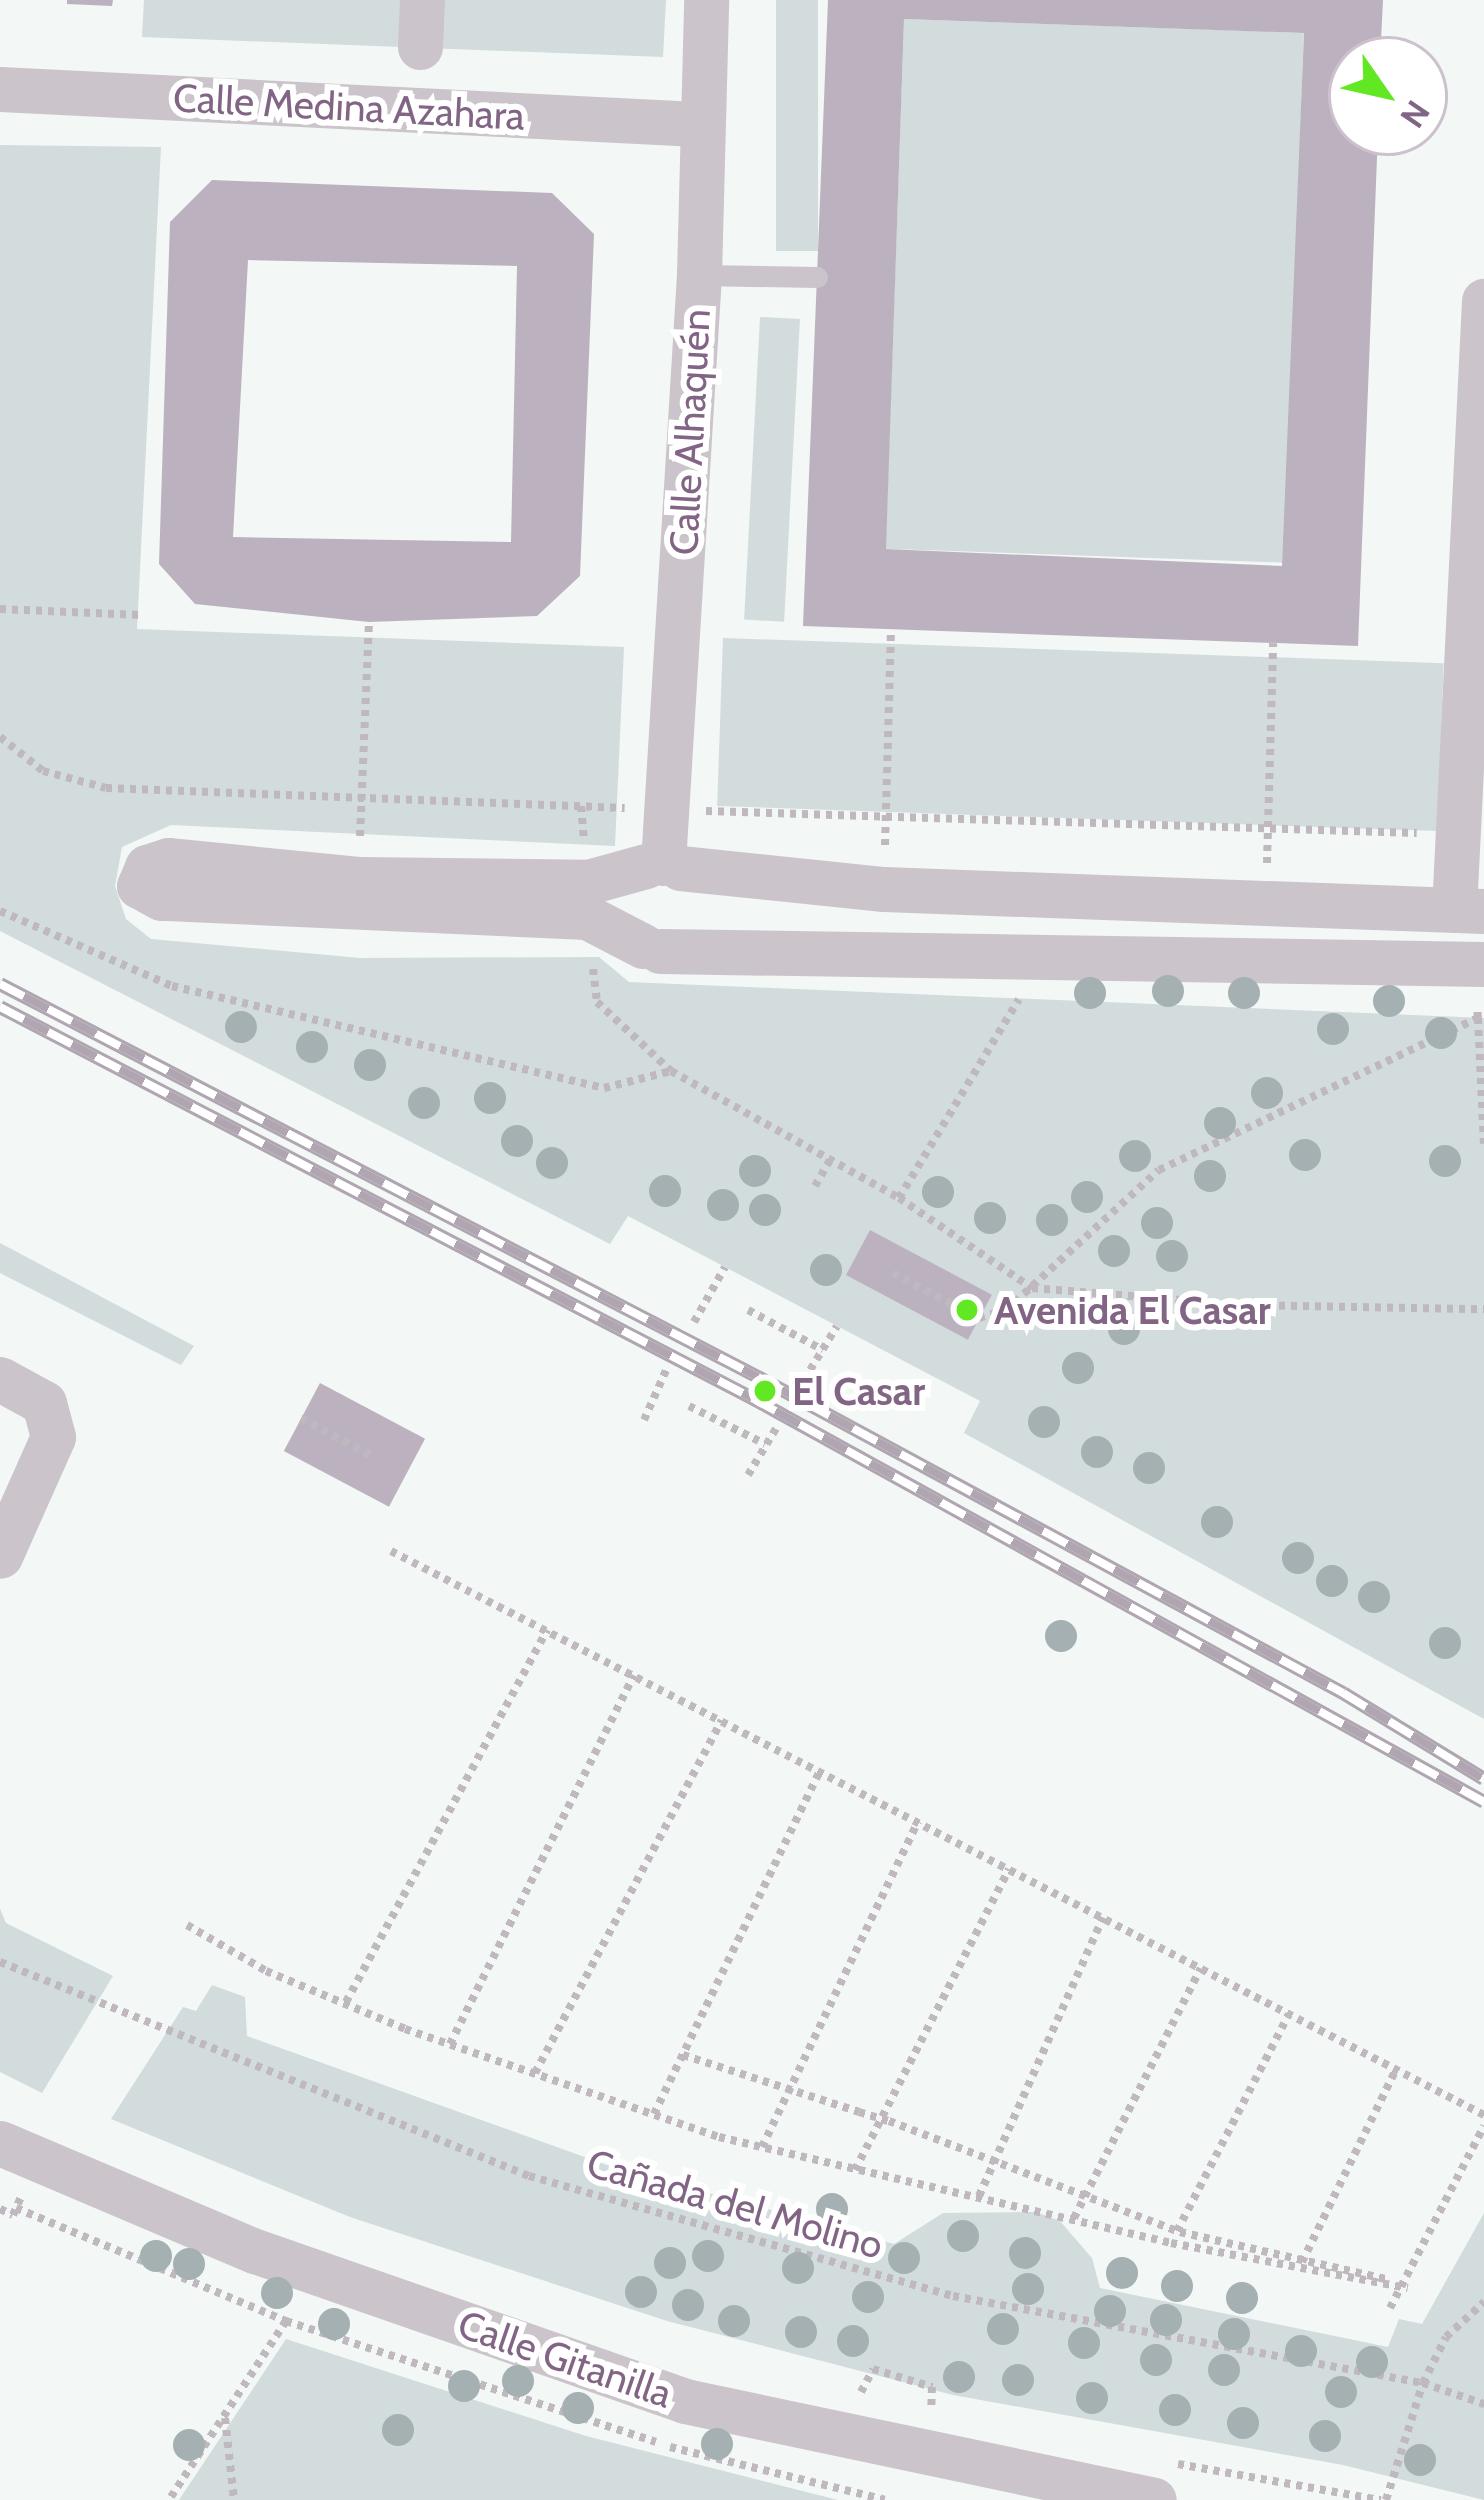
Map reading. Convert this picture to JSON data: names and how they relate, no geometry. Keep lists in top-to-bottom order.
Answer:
{
  "streets": {
    "street": ["Calle Medina Azahara", "Calle Alhaquén", "Calle Gitanilla"],
    "path": ["Cañada del Molino"]
  },
  "crossings": [
    ["Calle Medina Azahara", "Calle Alhaquén"]
  ],
  "places": ["Avenida El Casar", "El Casar"],
  "north": "bottom right"
}
